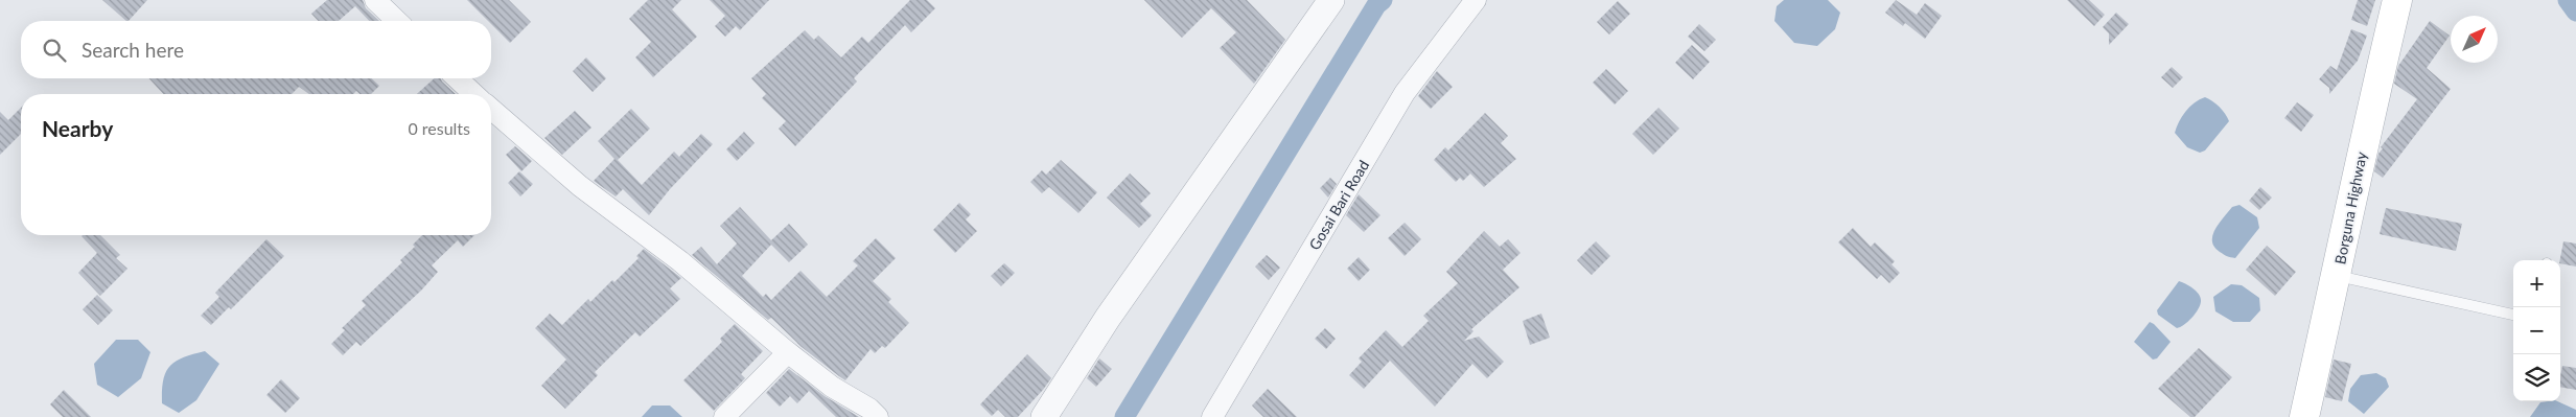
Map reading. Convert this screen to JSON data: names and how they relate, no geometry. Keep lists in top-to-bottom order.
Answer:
{
  "streets": {
    "main road": ["Borguna Highway"],
    "street": ["Gosai Bari Road"]
  },
  "north": "top right",
  "page": {
    "search": "Search here",
    "heading": ["Nearby", "0 results"],
    "map_buttons": ["+", "−"]
  }
}
